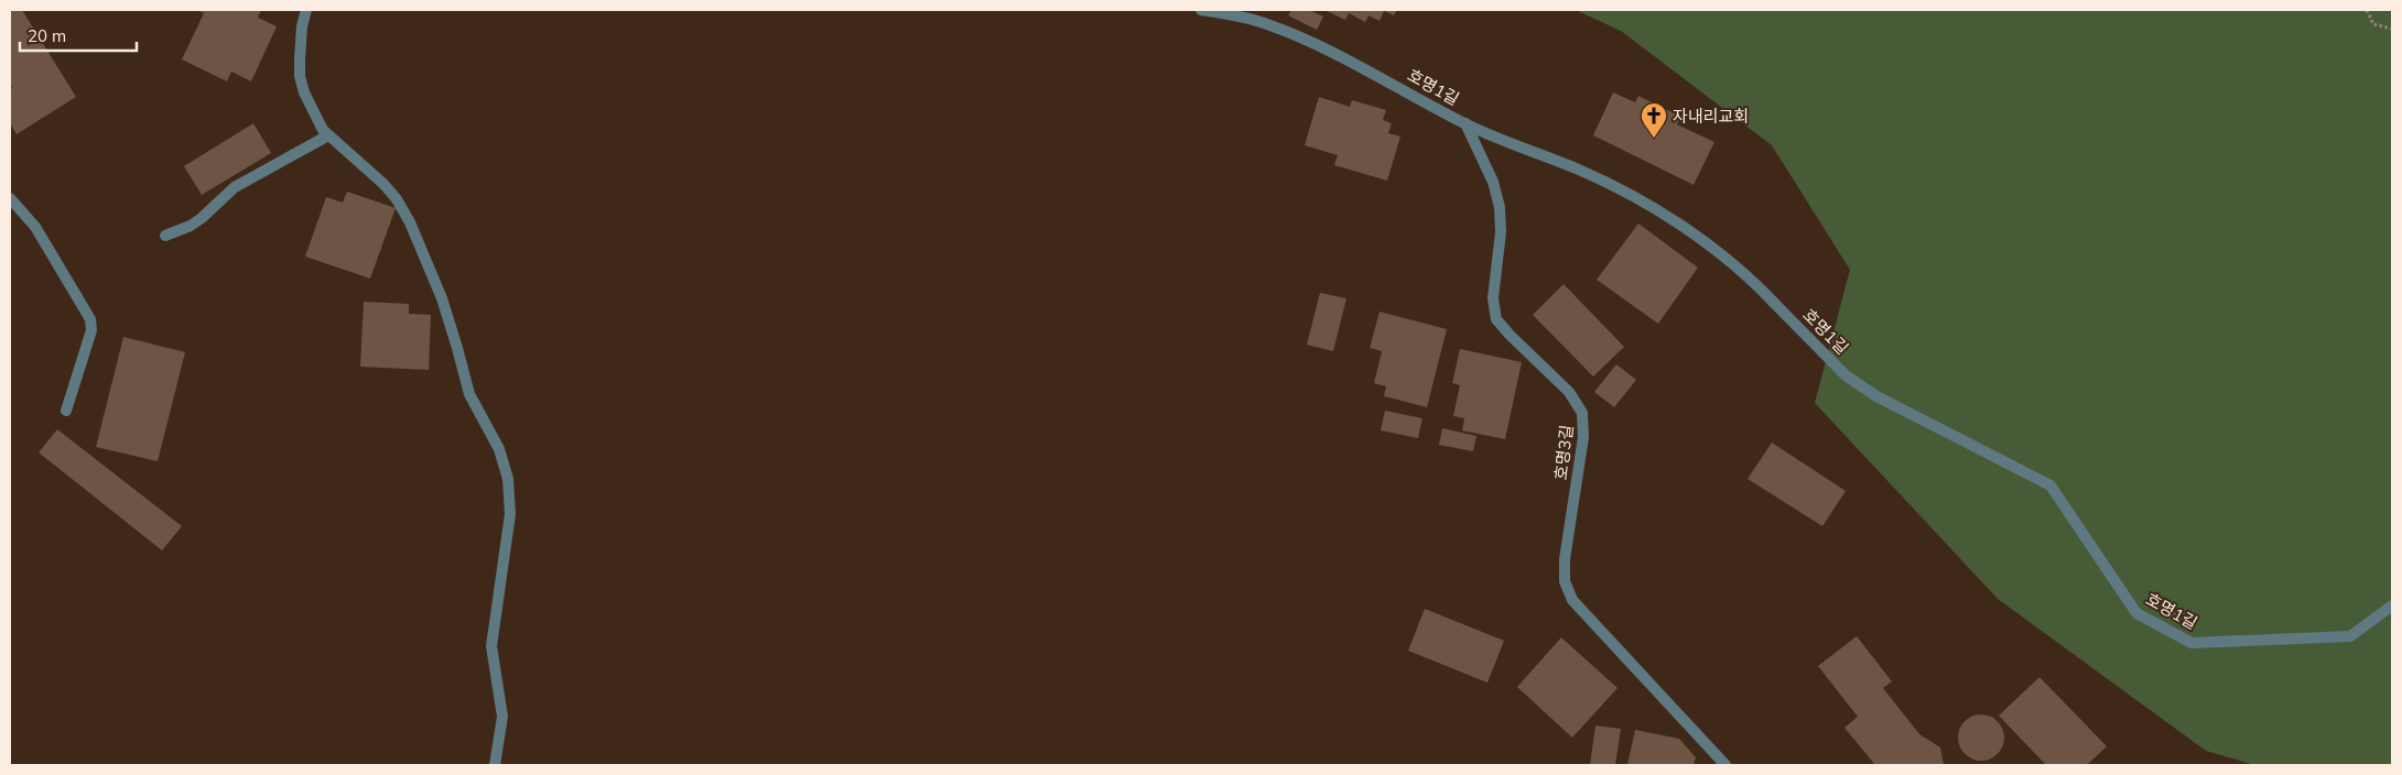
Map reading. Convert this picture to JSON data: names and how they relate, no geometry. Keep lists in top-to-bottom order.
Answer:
{
  "streets": {
    "street": ["호명1길", "호명3길"]
  },
  "crossings": [
    ["호명1길", "호명3길"]
  ],
  "places": {
    "church": ["자내리교회"]
  },
  "scale_bar": "20 m"
}
